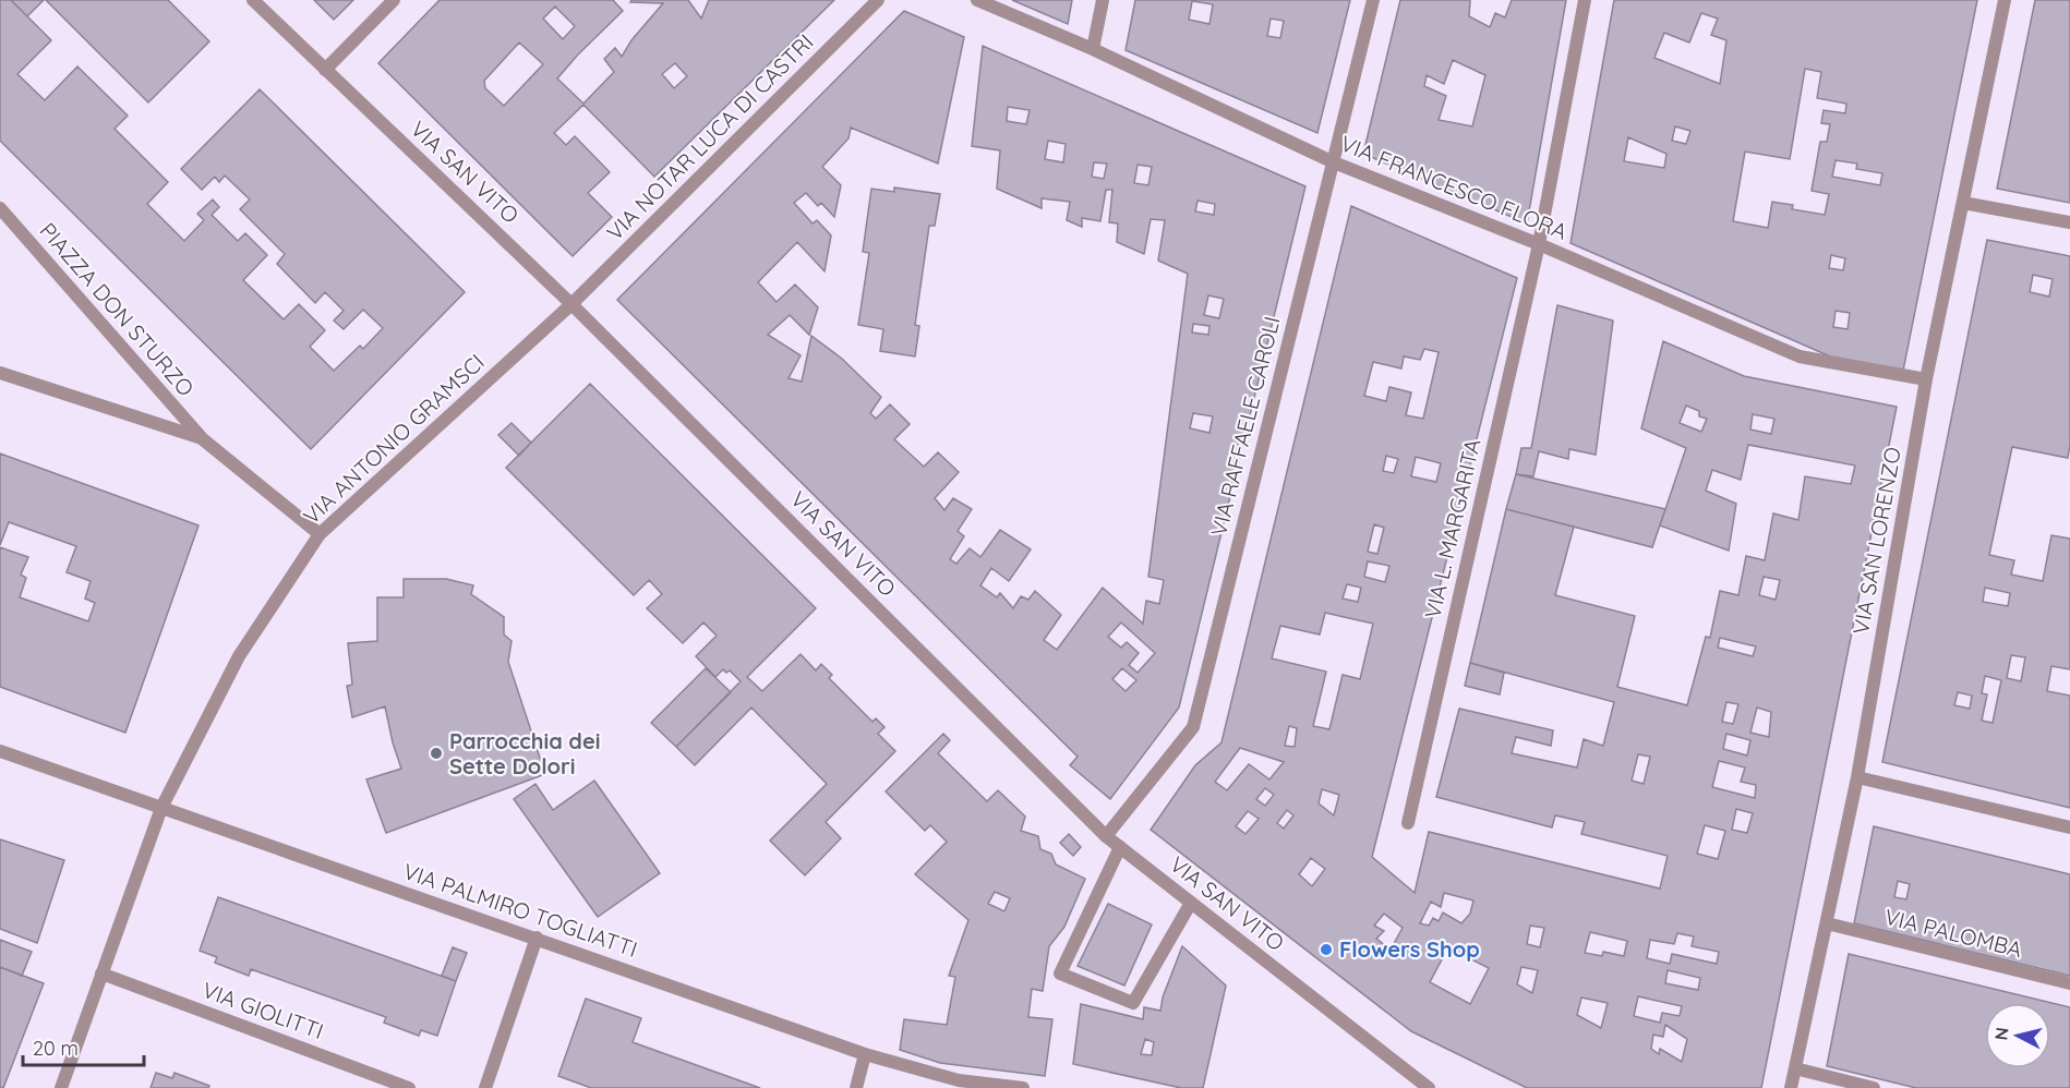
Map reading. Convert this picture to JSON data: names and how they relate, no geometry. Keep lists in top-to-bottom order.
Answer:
{
  "streets": {
    "street": [
      "VIA NOTAR LUCA DI CASTRI",
      "VIA SAN VITO",
      "VIA FRANCESCO FLORA",
      "PIAZZA DON STURZO",
      "VIA RAFFAELE CAROLI",
      "VIA ANTONIO GRAMSCI",
      "VIA L. MARGARITA",
      "VIA SAN LORENZO",
      "VIA PALMIRO TOGLIATTI",
      "VIA PALOMBA",
      "VIA GIOLITTI"
    ]
  },
  "crossings": [
    ["VIA NOTAR LUCA DI CASTRI", "VIA SAN VITO"],
    ["VIA NOTAR LUCA DI CASTRI", "VIA ANTONIO GRAMSCI"],
    ["VIA SAN VITO", "VIA RAFFAELE CAROLI"],
    ["VIA SAN VITO", "VIA ANTONIO GRAMSCI"],
    ["VIA FRANCESCO FLORA", "VIA RAFFAELE CAROLI"],
    ["VIA FRANCESCO FLORA", "VIA L. MARGARITA"],
    ["VIA FRANCESCO FLORA", "VIA SAN LORENZO"],
    ["PIAZZA DON STURZO", "VIA ANTONIO GRAMSCI"],
    ["VIA ANTONIO GRAMSCI", "VIA PALMIRO TOGLIATTI"],
    ["VIA ANTONIO GRAMSCI", "VIA GIOLITTI"],
    ["VIA SAN LORENZO", "VIA PALOMBA"]
  ],
  "places": ["Parrocchia dei Sette Dolori", "Flowers Shop"],
  "scale_bar": "20 m",
  "north": "left"
}
